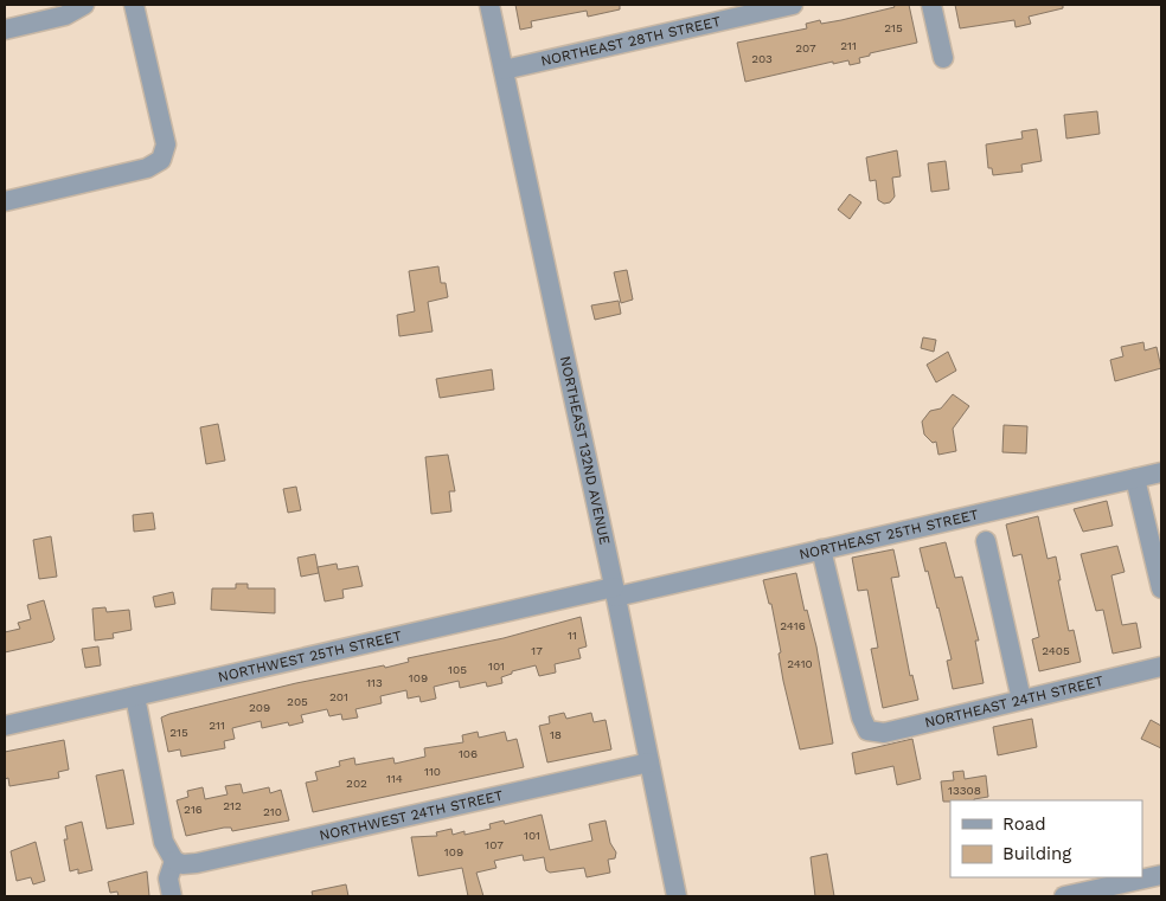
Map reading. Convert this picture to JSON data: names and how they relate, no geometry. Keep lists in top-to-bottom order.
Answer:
{
  "streets": {
    "street": [
      "NORTHEAST 28TH STREET",
      "NORTHEAST 132ND AVENUE",
      "NORTHEAST 25TH STREET",
      "NORTHWEST 25TH STREET",
      "NORTHEAST 24TH STREET",
      "NORTHWEST 24TH STREET"
    ]
  },
  "crossings": [
    ["NORTHEAST 28TH STREET", "NORTHEAST 132ND AVENUE"],
    ["NORTHEAST 132ND AVENUE", "NORTHEAST 25TH STREET"],
    ["NORTHEAST 132ND AVENUE", "NORTHWEST 25TH STREET"],
    ["NORTHEAST 132ND AVENUE", "NORTHWEST 24TH STREET"],
    ["NORTHEAST 25TH STREET", "NORTHWEST 25TH STREET"],
    ["NORTHEAST 25TH STREET", "NORTHEAST 24TH STREET"]
  ],
  "house_numbers": [
    "215",
    "211",
    "207",
    "203",
    "2416",
    "11",
    "17",
    "2405",
    "2410",
    "101",
    "105",
    "109",
    "113",
    "201",
    "205",
    "209",
    "211",
    "215",
    "18",
    "106",
    "110",
    "114",
    "202",
    "13308",
    "212",
    "216",
    "210",
    "101",
    "107",
    "109"
  ],
  "legend": ["Road", "Building"]
}
